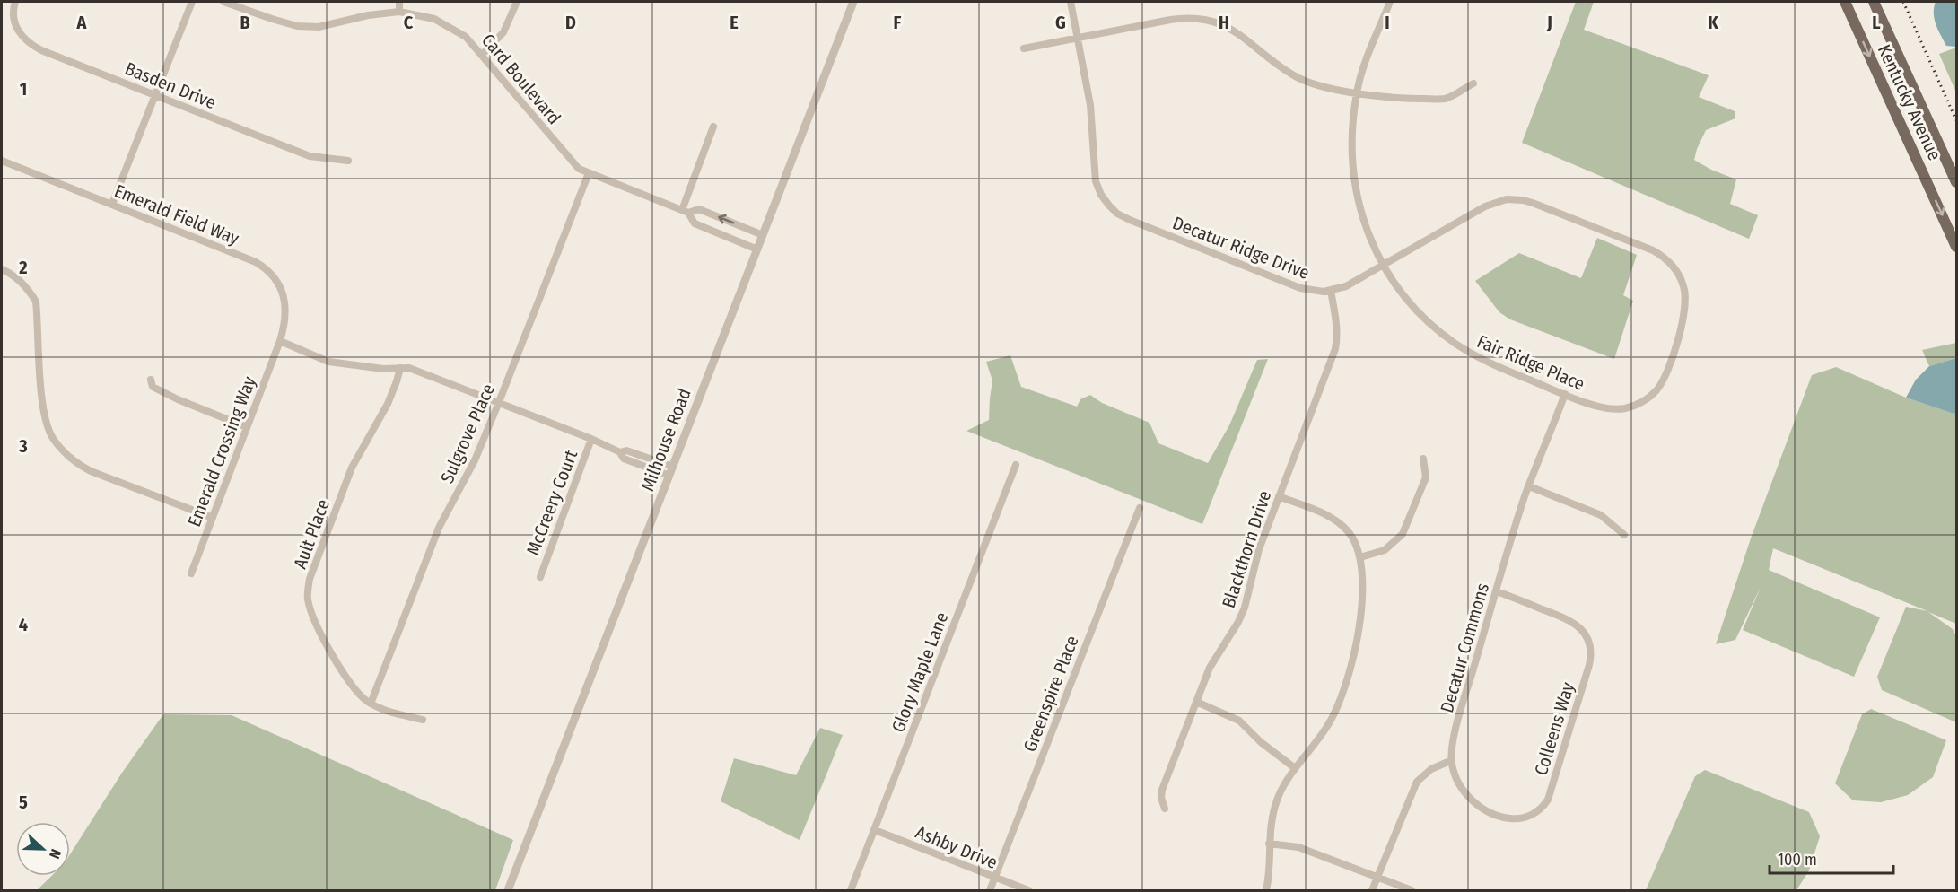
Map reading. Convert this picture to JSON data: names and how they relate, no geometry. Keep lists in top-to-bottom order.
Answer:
{
  "streets": {
    "main road": ["Kentucky Avenue"],
    "street": [
      "Card Boulevard",
      "Basden Drive",
      "Emerald Field Way",
      "Decatur Ridge Drive",
      "Fair Ridge Place",
      "Sulgrove Place",
      "Milhouse Road",
      "Emerald Crossing Way",
      "McCreery Court",
      "Ault Place",
      "Blackthorn Drive",
      "Decatur Commons",
      "Glory Maple Lane",
      "Greenspire Place",
      "Colleens Way",
      "Ashby Drive"
    ]
  },
  "crossings": [
    ["Card Boulevard", "Sulgrove Place"],
    ["Card Boulevard", "Milhouse Road"],
    ["Emerald Field Way", "Emerald Crossing Way"],
    ["Decatur Ridge Drive", "Fair Ridge Place"],
    ["Decatur Ridge Drive", "Blackthorn Drive"],
    ["Fair Ridge Place", "Decatur Commons"],
    ["Sulgrove Place", "Ault Place"],
    ["Decatur Commons", "Colleens Way"],
    ["Glory Maple Lane", "Ashby Drive"],
    ["Greenspire Place", "Ashby Drive"]
  ],
  "scale_bar": "100 m",
  "north": "right",
  "grid": {
    "columns": [
      "A",
      "B",
      "C",
      "D",
      "E",
      "F",
      "G",
      "H",
      "I",
      "J",
      "K",
      "L"
    ],
    "rows": [
      "1",
      "2",
      "3",
      "4",
      "5"
    ]
  }
}
